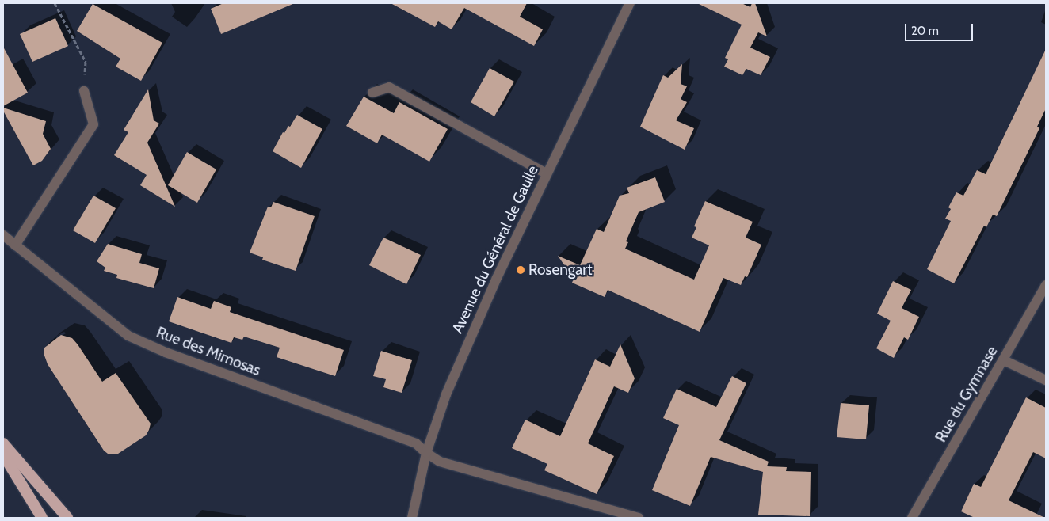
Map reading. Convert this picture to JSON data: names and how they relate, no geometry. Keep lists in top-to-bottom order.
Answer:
{
  "streets": {
    "street": ["Avenue du Général de Gaulle", "Rue des Mimosas", "Rue du Gymnase"]
  },
  "crossings": [
    ["Avenue du Général de Gaulle", "Rue des Mimosas"]
  ],
  "places": ["Rosengart"],
  "scale_bar": "20 m"
}
